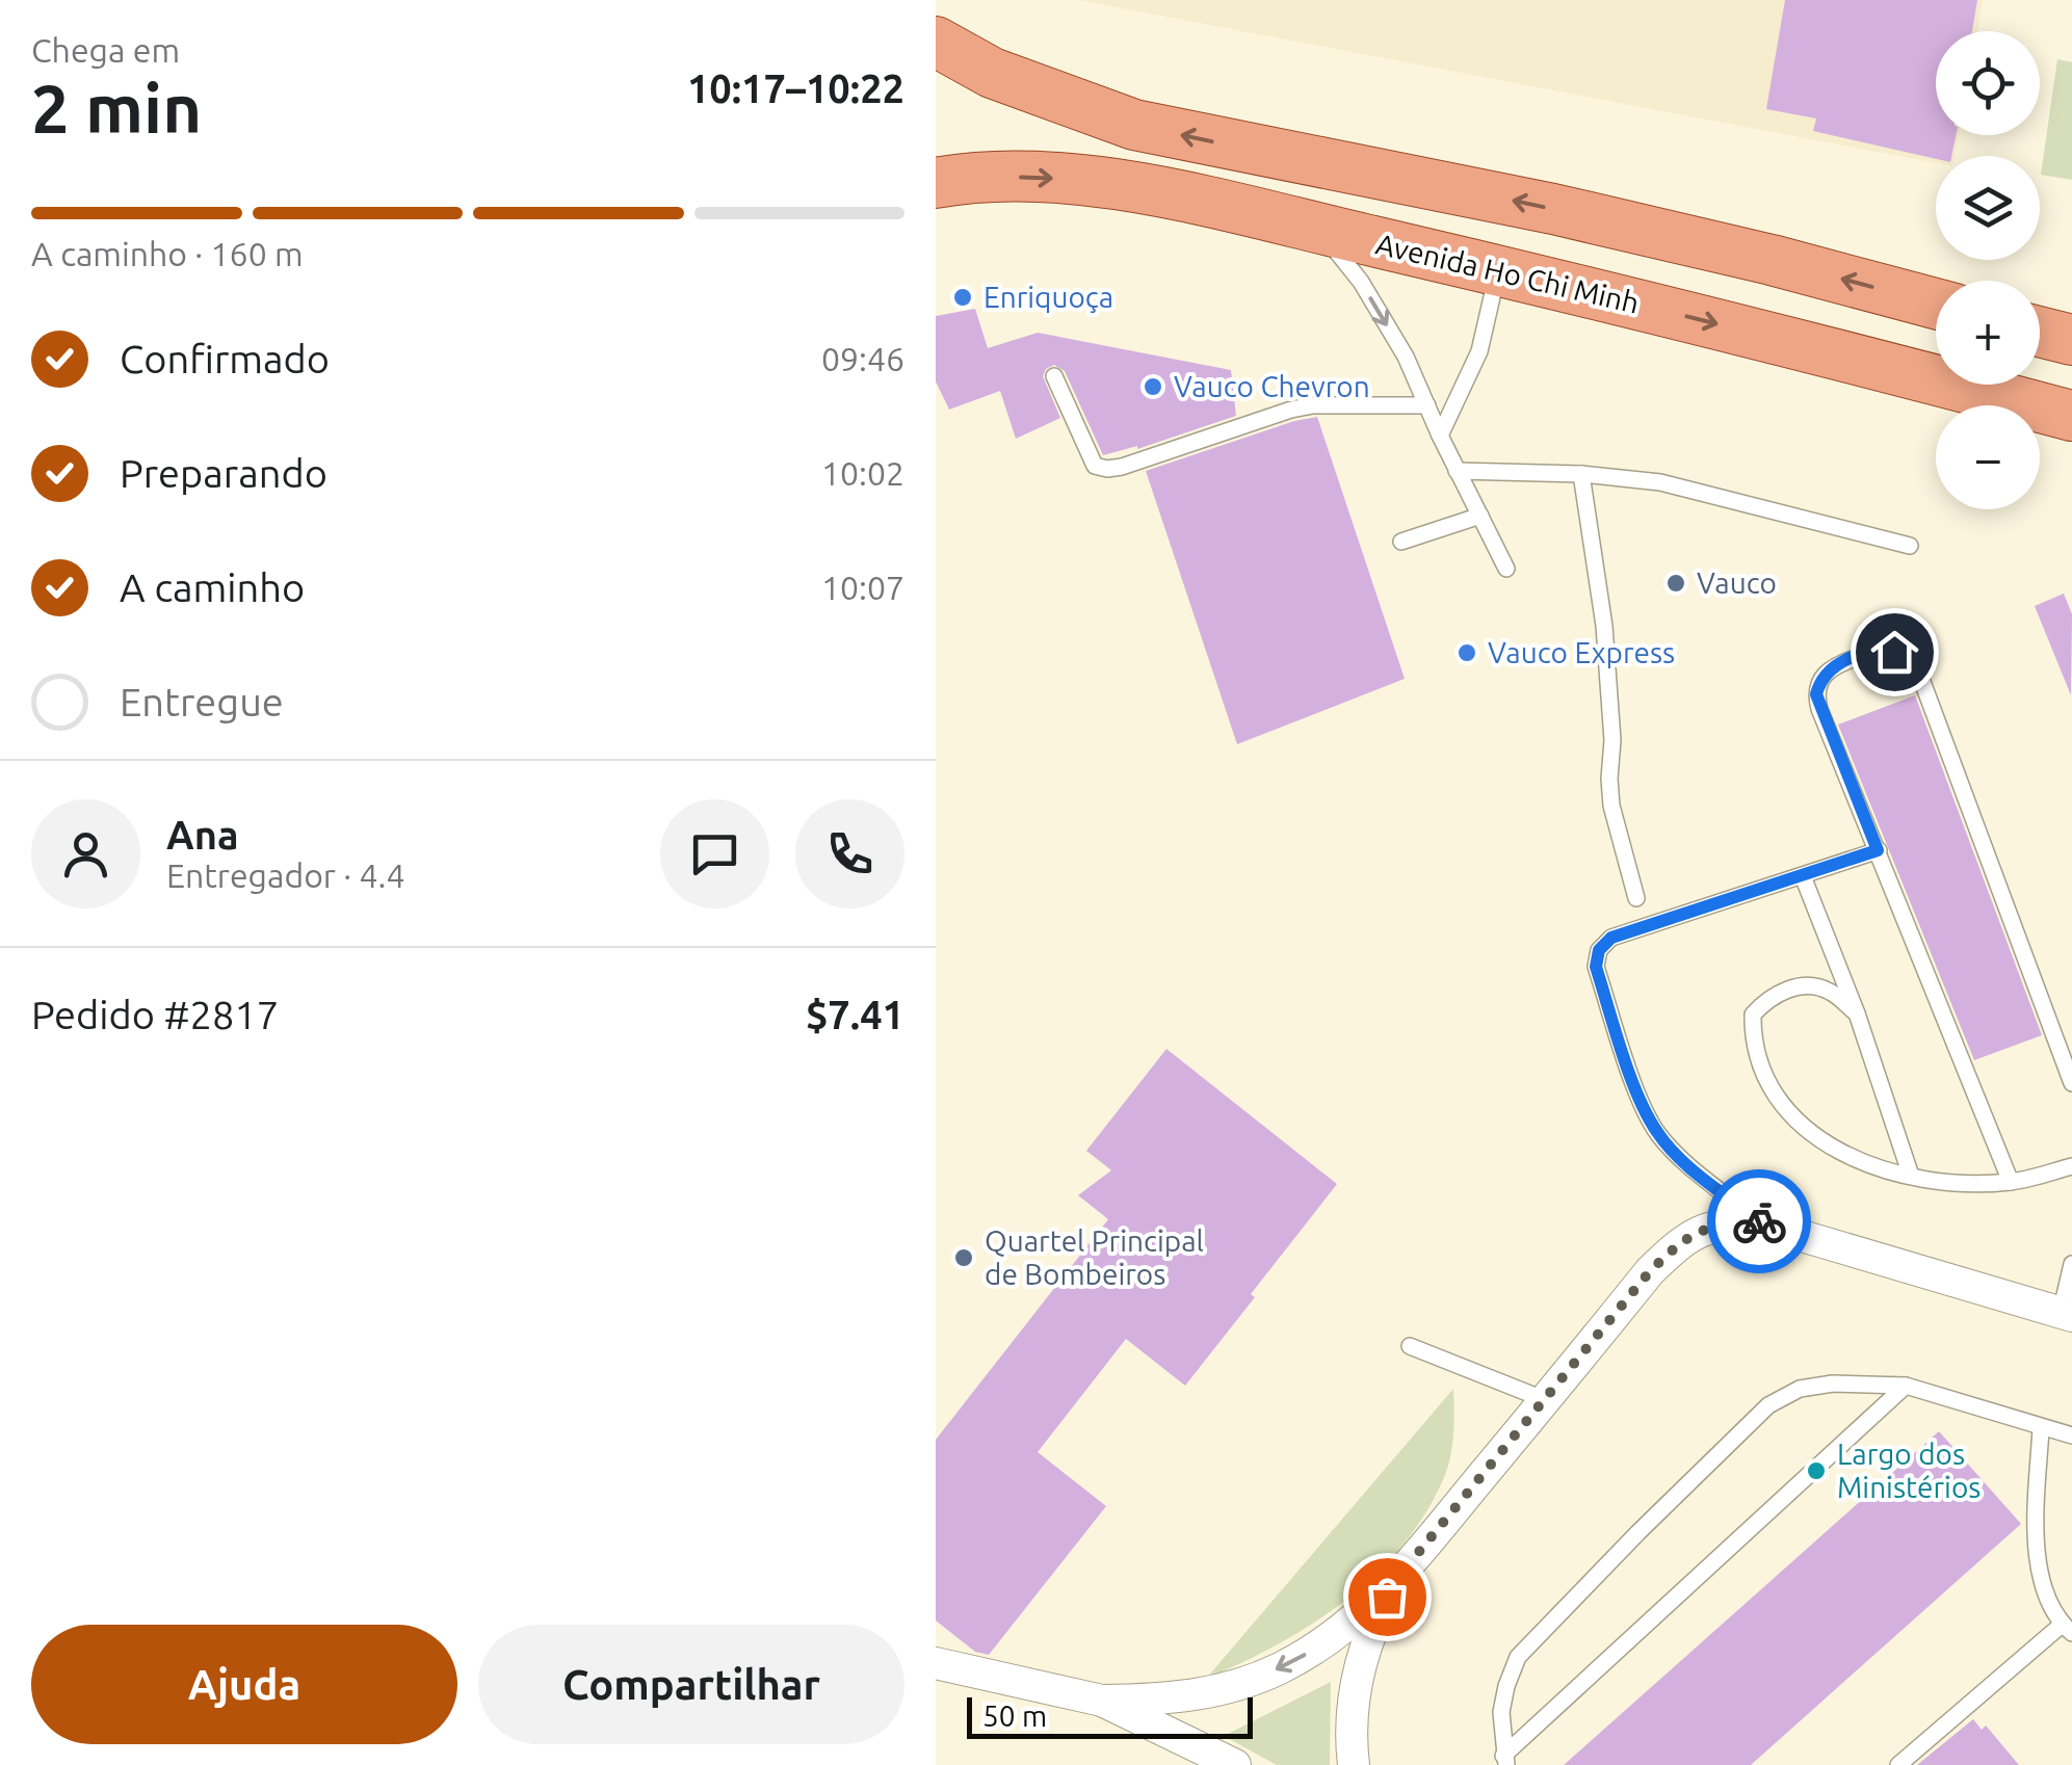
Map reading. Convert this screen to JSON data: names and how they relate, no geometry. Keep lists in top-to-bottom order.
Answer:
{
  "streets": {
    "main road": ["Avenida Ho Chi Minh"]
  },
  "places": [
    "Enriquoça",
    "Vauco Chevron",
    "Vauco",
    "Vauco Express",
    "Quartel Principal de Bombeiros",
    "Largo dos Ministérios"
  ],
  "scale_bar": "50 m",
  "page": {
    "heading": ["2 min", "Chega em", "10:17–10:22"],
    "panel": [
      "Ana",
      "Entregador · 4.4",
      "Pedido #2817",
      "$7.41"
    ],
    "map_buttons": ["+", "−"],
    "bar": "A caminho · 160 m",
    "list": [
      ["Confirmado", "09:46"],
      ["Preparando", "10:02"],
      ["A caminho", "10:07"],
      "Entregue"
    ],
    "buttons": ["Ajuda", "Compartilhar"],
    "scale": "50 m"
  }
}
